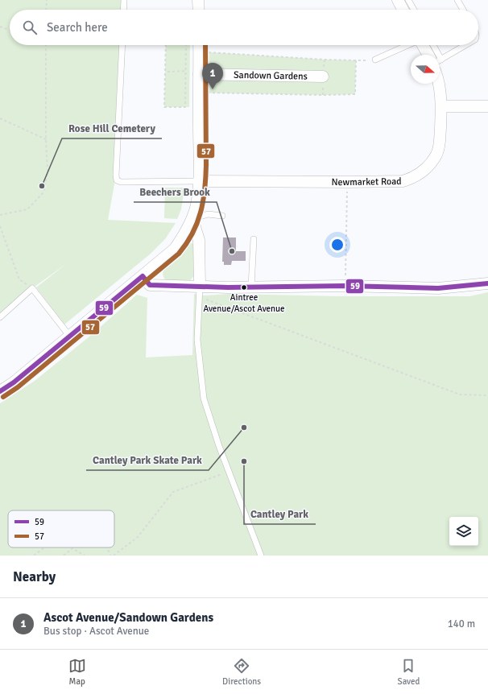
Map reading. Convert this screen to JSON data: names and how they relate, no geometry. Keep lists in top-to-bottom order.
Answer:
{
  "streets": {
    "street": ["Sandown Gardens", "Newmarket Road"]
  },
  "places": [
    "Rose Hill Cemetery",
    "Beechers Brook",
    "Aintree Avenue/Ascot Avenue",
    "Cantley Park Skate Park",
    "Cantley Park"
  ],
  "lines": ["transit line 57", "transit line 59"],
  "legend": ["59", "57"],
  "north": "right",
  "page": {
    "search": "Search here",
    "pins": "1",
    "heading": "Nearby",
    "list": [
      {
        "mark": "1",
        "name": "Ascot Avenue/Sandown Gardens",
        "note": "Bus stop · Ascot Avenue",
        "value": "140 m"
      }
    ],
    "nav": ["Map", "Directions", "Saved"]
  }
}
